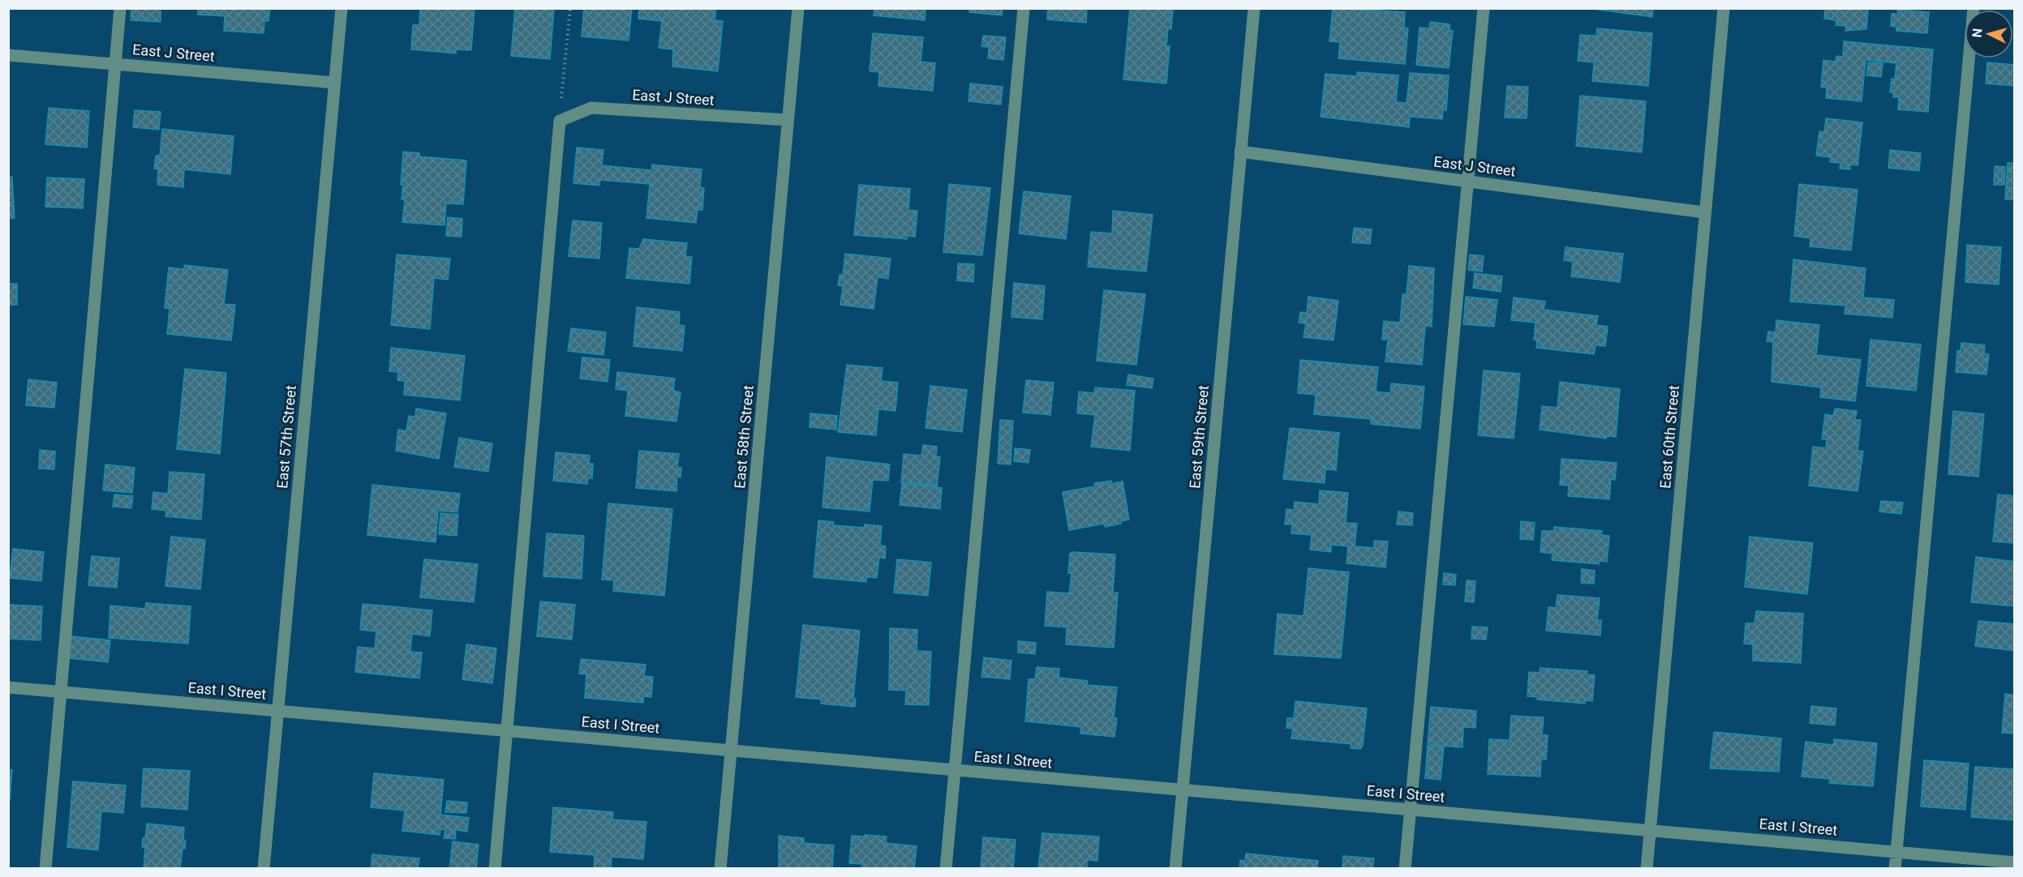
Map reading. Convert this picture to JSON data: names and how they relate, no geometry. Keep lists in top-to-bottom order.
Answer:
{
  "streets": {
    "street": [
      "East J Street",
      "East 57th Street",
      "East 58th Street",
      "East 59th Street",
      "East 60th Street",
      "East I Street"
    ]
  },
  "crossings": [
    ["East J Street", "East 57th Street"],
    ["East J Street", "East 58th Street"],
    ["East J Street", "East 59th Street"],
    ["East J Street", "East 60th Street"],
    ["East 57th Street", "East I Street"],
    ["East 58th Street", "East I Street"],
    ["East 59th Street", "East I Street"],
    ["East 60th Street", "East I Street"]
  ],
  "north": "left"
}
